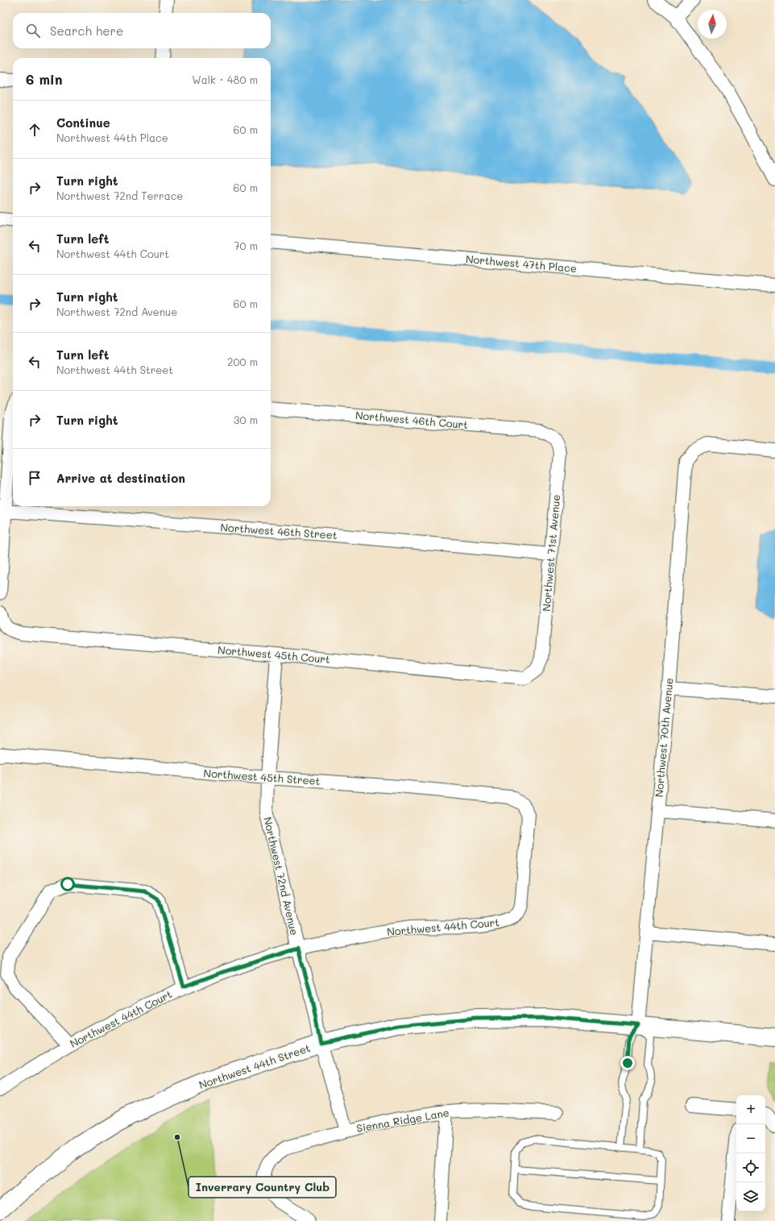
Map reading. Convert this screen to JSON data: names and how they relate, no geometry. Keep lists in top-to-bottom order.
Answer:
{
  "streets": {
    "street": [
      "Northwest 47th Place",
      "Northwest 46th Court",
      "Northwest 46th Street",
      "Northwest 71st Avenue",
      "Northwest 45th Court",
      "Northwest 70th Avenue",
      "Northwest 45th Street",
      "Northwest 72nd Avenue",
      "Northwest 44th Court",
      "Northwest 44th Street",
      "Sienna Ridge Lane"
    ]
  },
  "crossings": [
    ["Northwest 46th Court", "Northwest 71st Avenue"],
    ["Northwest 46th Street", "Northwest 71st Avenue"],
    ["Northwest 71st Avenue", "Northwest 45th Court"],
    ["Northwest 45th Court", "Northwest 72nd Avenue"],
    ["Northwest 70th Avenue", "Northwest 44th Street"],
    ["Northwest 45th Street", "Northwest 72nd Avenue"],
    ["Northwest 45th Street", "Northwest 44th Court"],
    ["Northwest 72nd Avenue", "Northwest 44th Court"],
    ["Northwest 72nd Avenue", "Northwest 44th Street"],
    ["Northwest 72nd Avenue", "Sienna Ridge Lane"]
  ],
  "places": ["Inverrary Country Club"],
  "north": "top",
  "page": {
    "search": "Search here",
    "heading": ["6 min", "Walk · 480 m"],
    "list": [
      ["Continue", "Northwest 44th Place", "60 m"],
      ["Turn right", "Northwest 72nd Terrace", "60 m"],
      ["Turn left", "Northwest 44th Court", "70 m"],
      ["Turn right", "Northwest 72nd Avenue", "60 m"],
      ["Turn left", "Northwest 44th Street", "200 m"],
      ["Turn right", "30 m"],
      "Arrive at destination"
    ],
    "map_buttons": ["+", "−"]
  }
}
